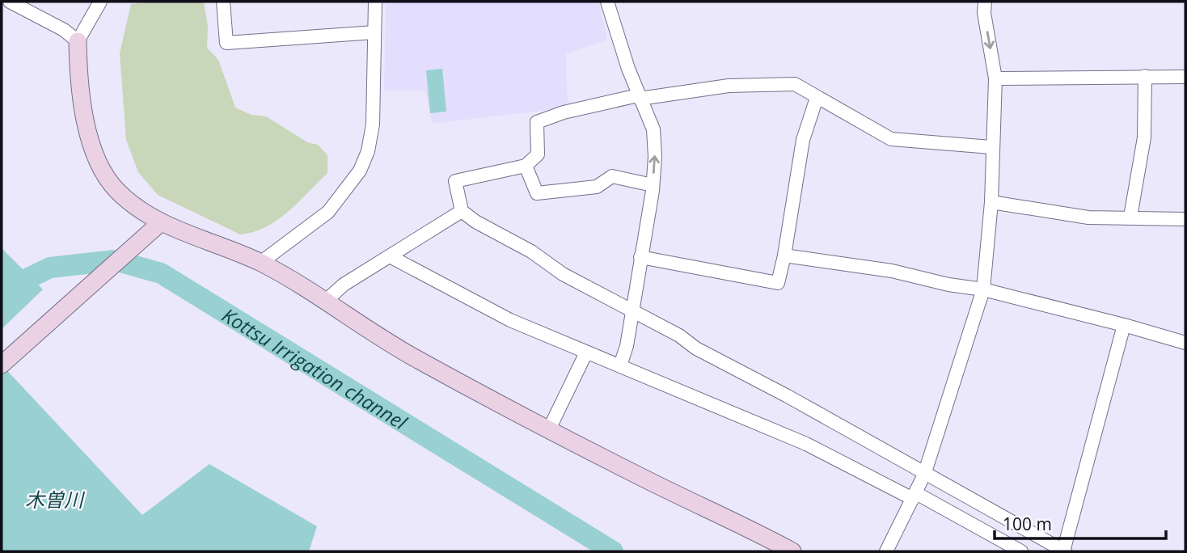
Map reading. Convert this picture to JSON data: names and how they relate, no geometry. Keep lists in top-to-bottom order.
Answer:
{
  "water": ["Kottsu Irrigation channel", "木曽川"],
  "scale_bar": "100 m"
}
